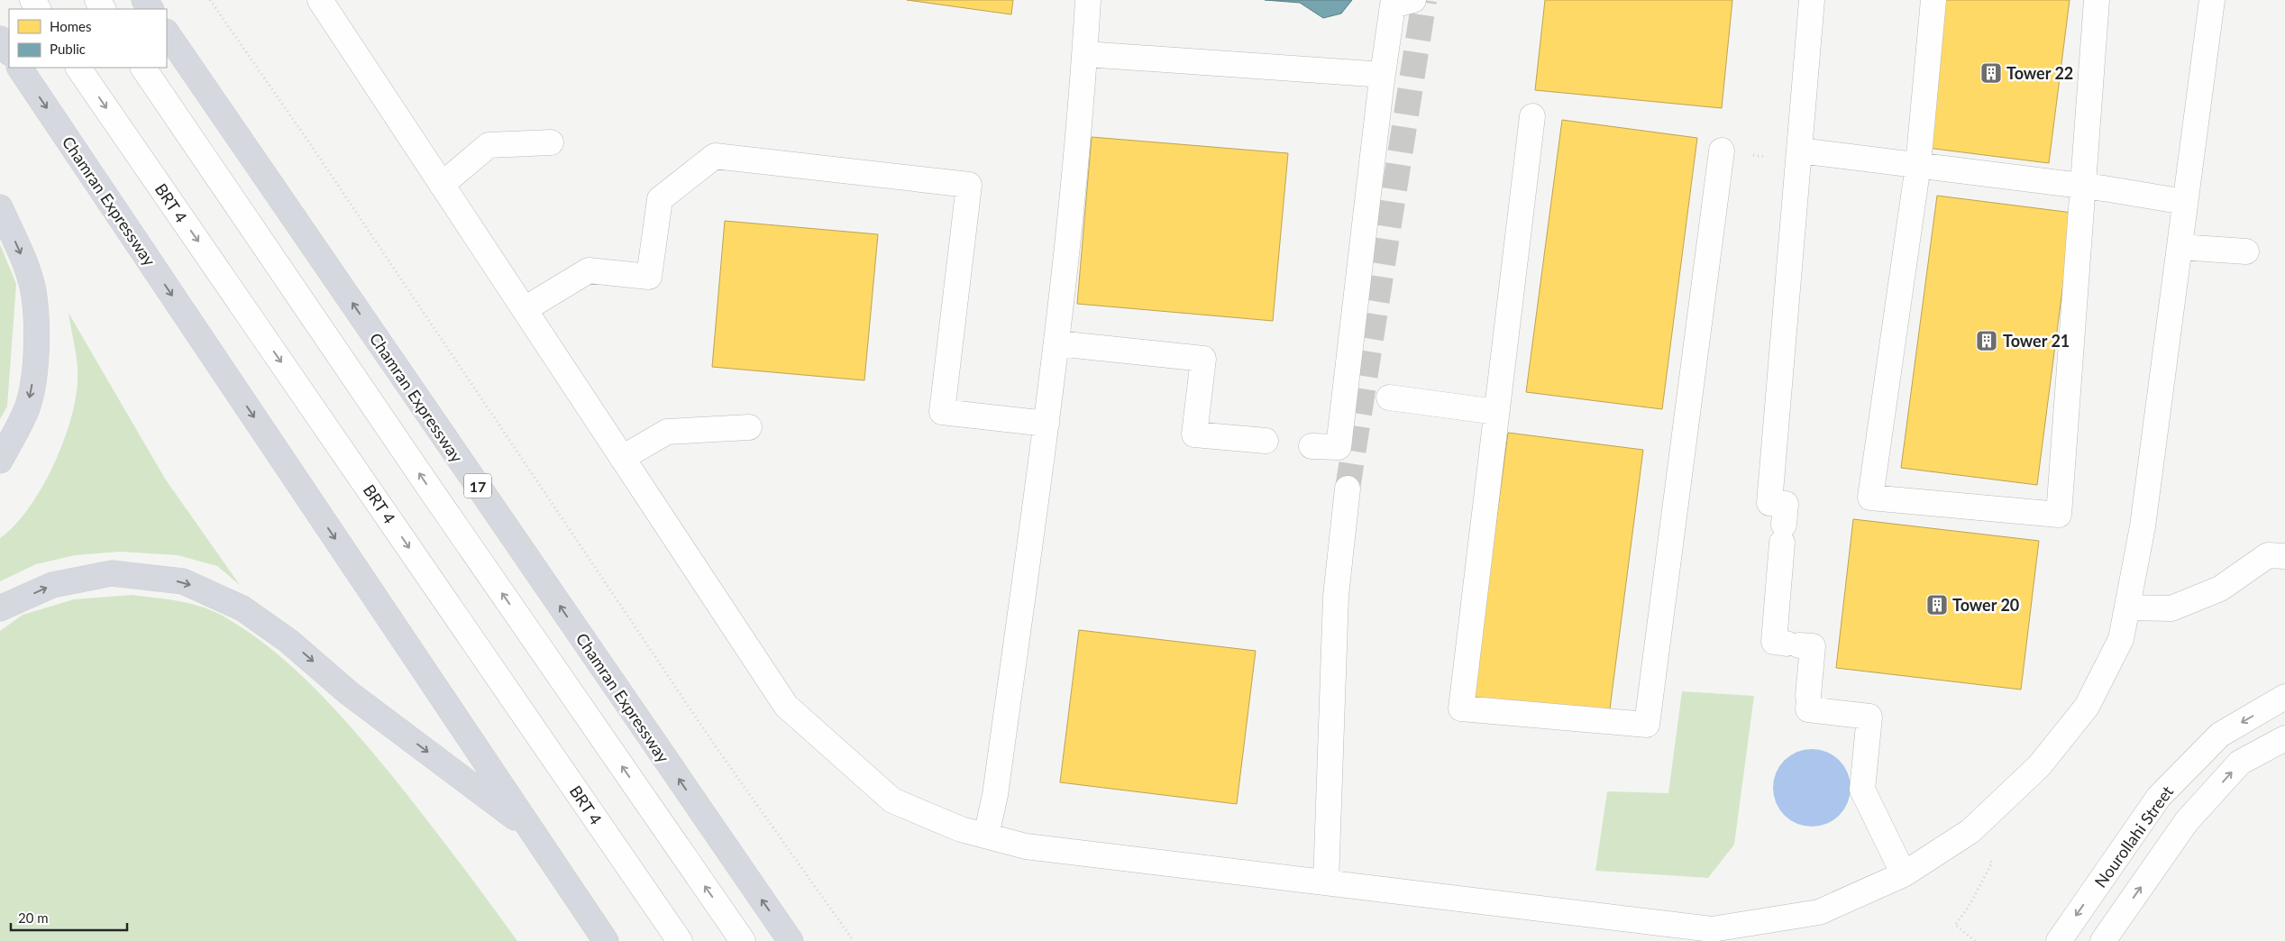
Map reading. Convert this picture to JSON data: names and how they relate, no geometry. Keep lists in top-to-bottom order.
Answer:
{
  "streets": {
    "highway": ["Chamran Expressway", "17"],
    "street": ["BRT 4", "Nourollahi Street"]
  },
  "places": {
    "building": ["Tower 22", "Tower 21", "Tower 20"]
  },
  "legend": ["Homes", "Public"],
  "scale_bar": "20 m"
}
